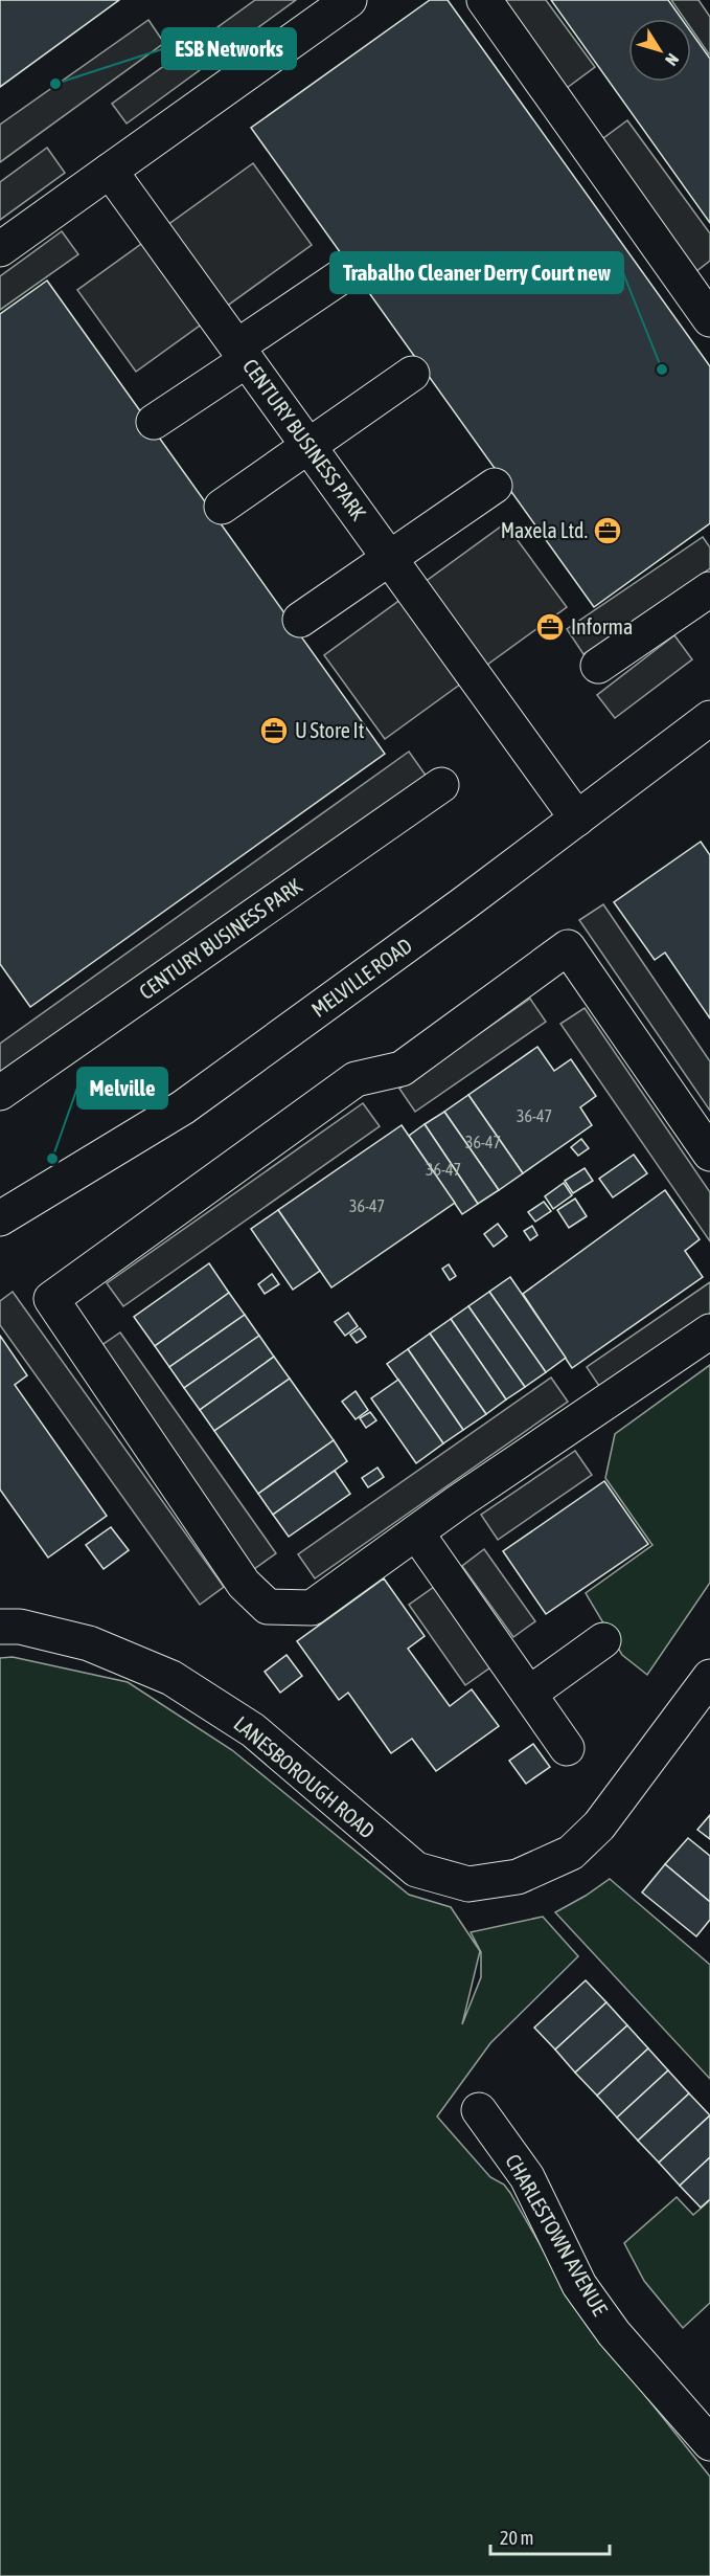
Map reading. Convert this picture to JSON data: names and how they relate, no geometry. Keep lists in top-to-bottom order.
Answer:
{
  "streets": {
    "street": [
      "CENTURY BUSINESS PARK",
      "MELVILLE ROAD",
      "LANESBOROUGH ROAD",
      "CHARLESTOWN AVENUE"
    ]
  },
  "crossings": [
    ["CENTURY BUSINESS PARK", "MELVILLE ROAD"]
  ],
  "places": {
    "other": ["ESB Networks", "Trabalho Cleaner Derry Court new", "Melville"],
    "office": ["Maxela Ltd.", "Informa", "U Store It"]
  },
  "house_numbers": [
    "36-47",
    "36-47",
    "36-47",
    "36-47"
  ],
  "scale_bar": "20 m",
  "north": "bottom right"
}
